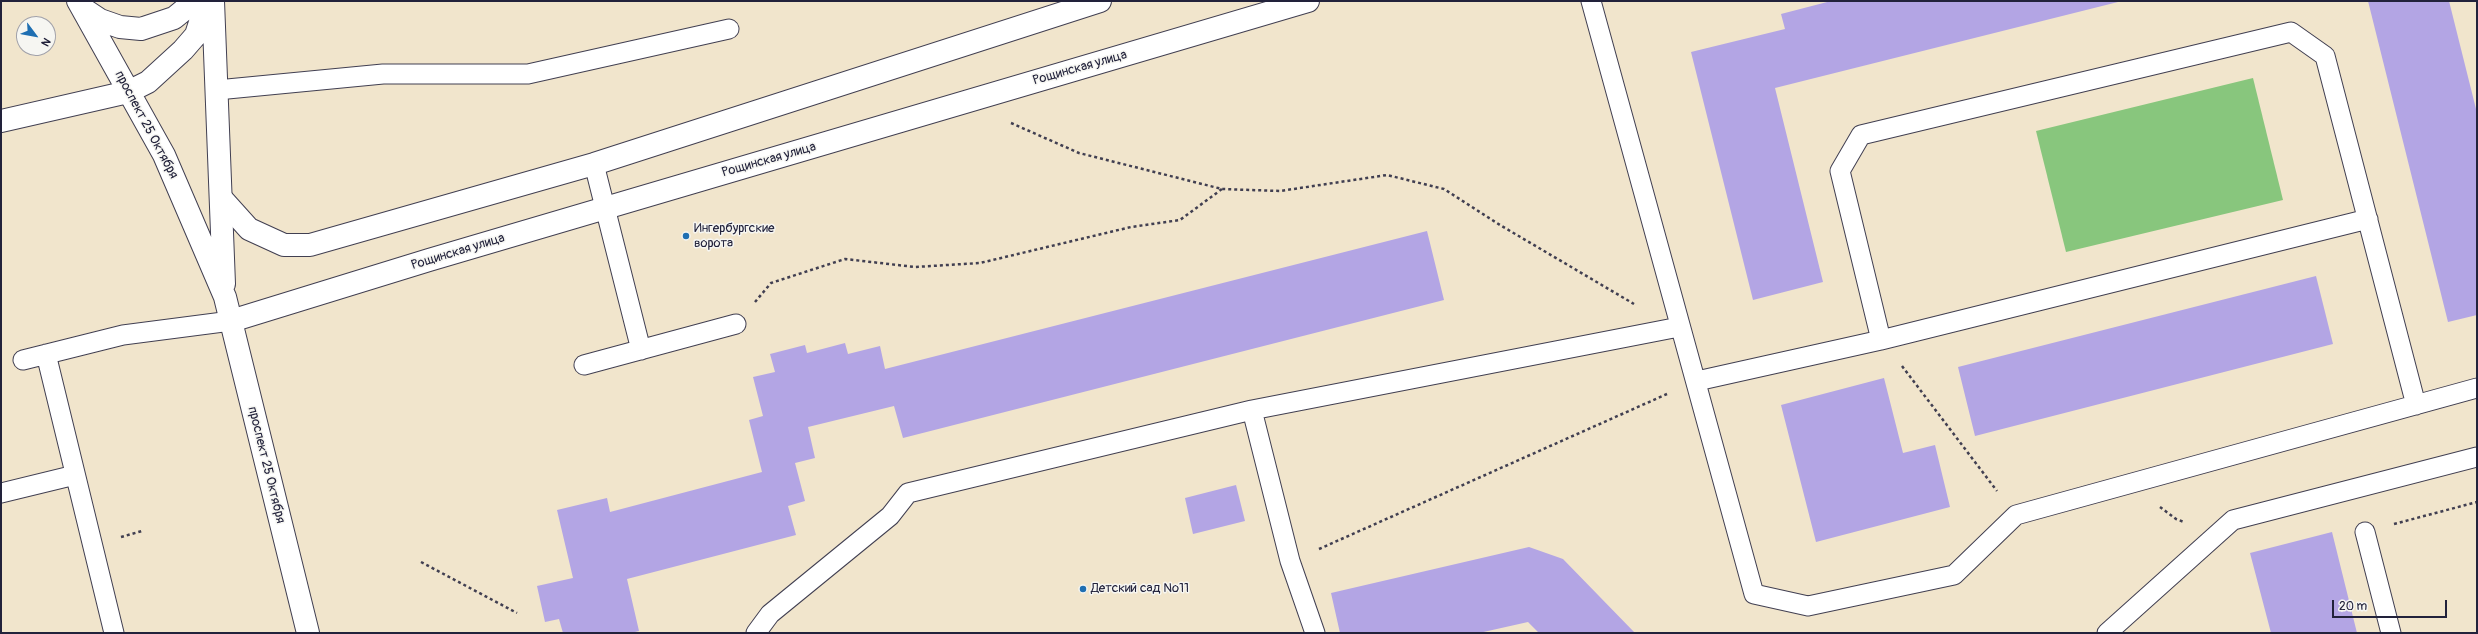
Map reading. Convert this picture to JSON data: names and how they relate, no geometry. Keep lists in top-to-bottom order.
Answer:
{
  "streets": {
    "street": ["Рощинская улица", "проспект 25 Октября"]
  },
  "crossings": [
    ["Рощинская улица", "проспект 25 Октября"]
  ],
  "places": ["Ингербургские ворота", "Детский сад №11"],
  "scale_bar": "20 m",
  "north": "bottom right"
}
